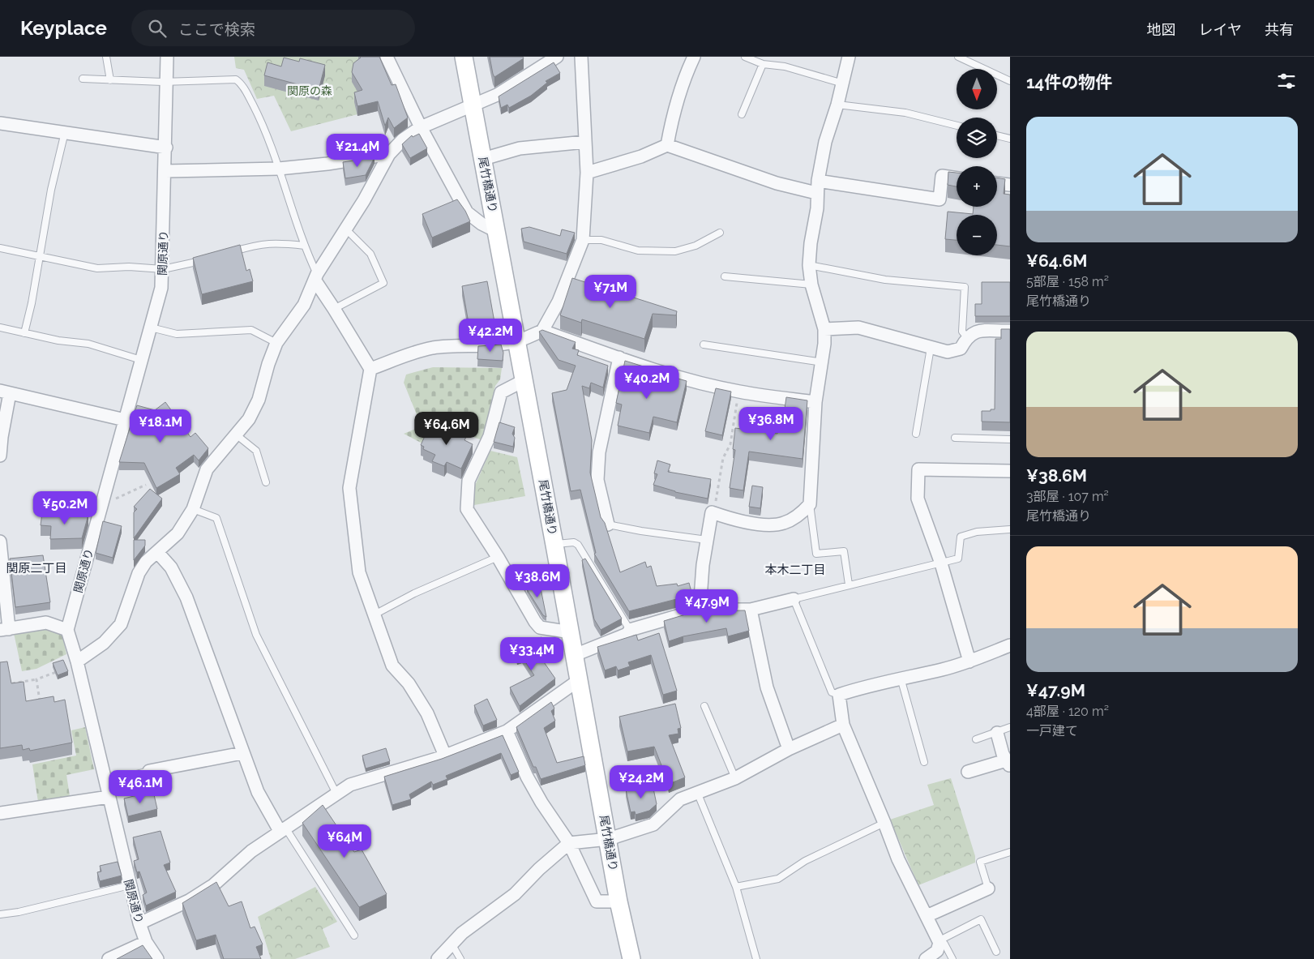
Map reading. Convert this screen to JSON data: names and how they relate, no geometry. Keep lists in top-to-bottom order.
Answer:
{
  "streets": {
    "main road": ["尾竹橋通り"],
    "street": ["関原通り"]
  },
  "districts": ["関原二丁目", "本木二丁目"],
  "parks": ["関原の森"],
  "north": "bottom",
  "page": {
    "header": "Keyplace",
    "search": "ここで検索",
    "nav": ["地図", "レイヤ", "共有"],
    "heading": "14件の物件",
    "map_buttons": ["+", "−"],
    "list": [
      {
        "name": "¥64.6M",
        "note": "5部屋 · 158 m² · 尾竹橋通り"
      },
      {
        "name": "¥38.6M",
        "note": "3部屋 · 107 m² · 尾竹橋通り"
      },
      {
        "name": "¥47.9M",
        "note": "4部屋 · 120 m² · 一戸建て"
      }
    ],
    "price": [
      "¥21.4M",
      "¥71M",
      "¥42.2M",
      "¥40.2M",
      "¥36.8M",
      "¥18.1M",
      "¥64.6M",
      "¥50.2M",
      "¥38.6M",
      "¥47.9M",
      "¥33.4M",
      "¥24.2M",
      "¥46.1M",
      "¥64M"
    ]
  }
}
